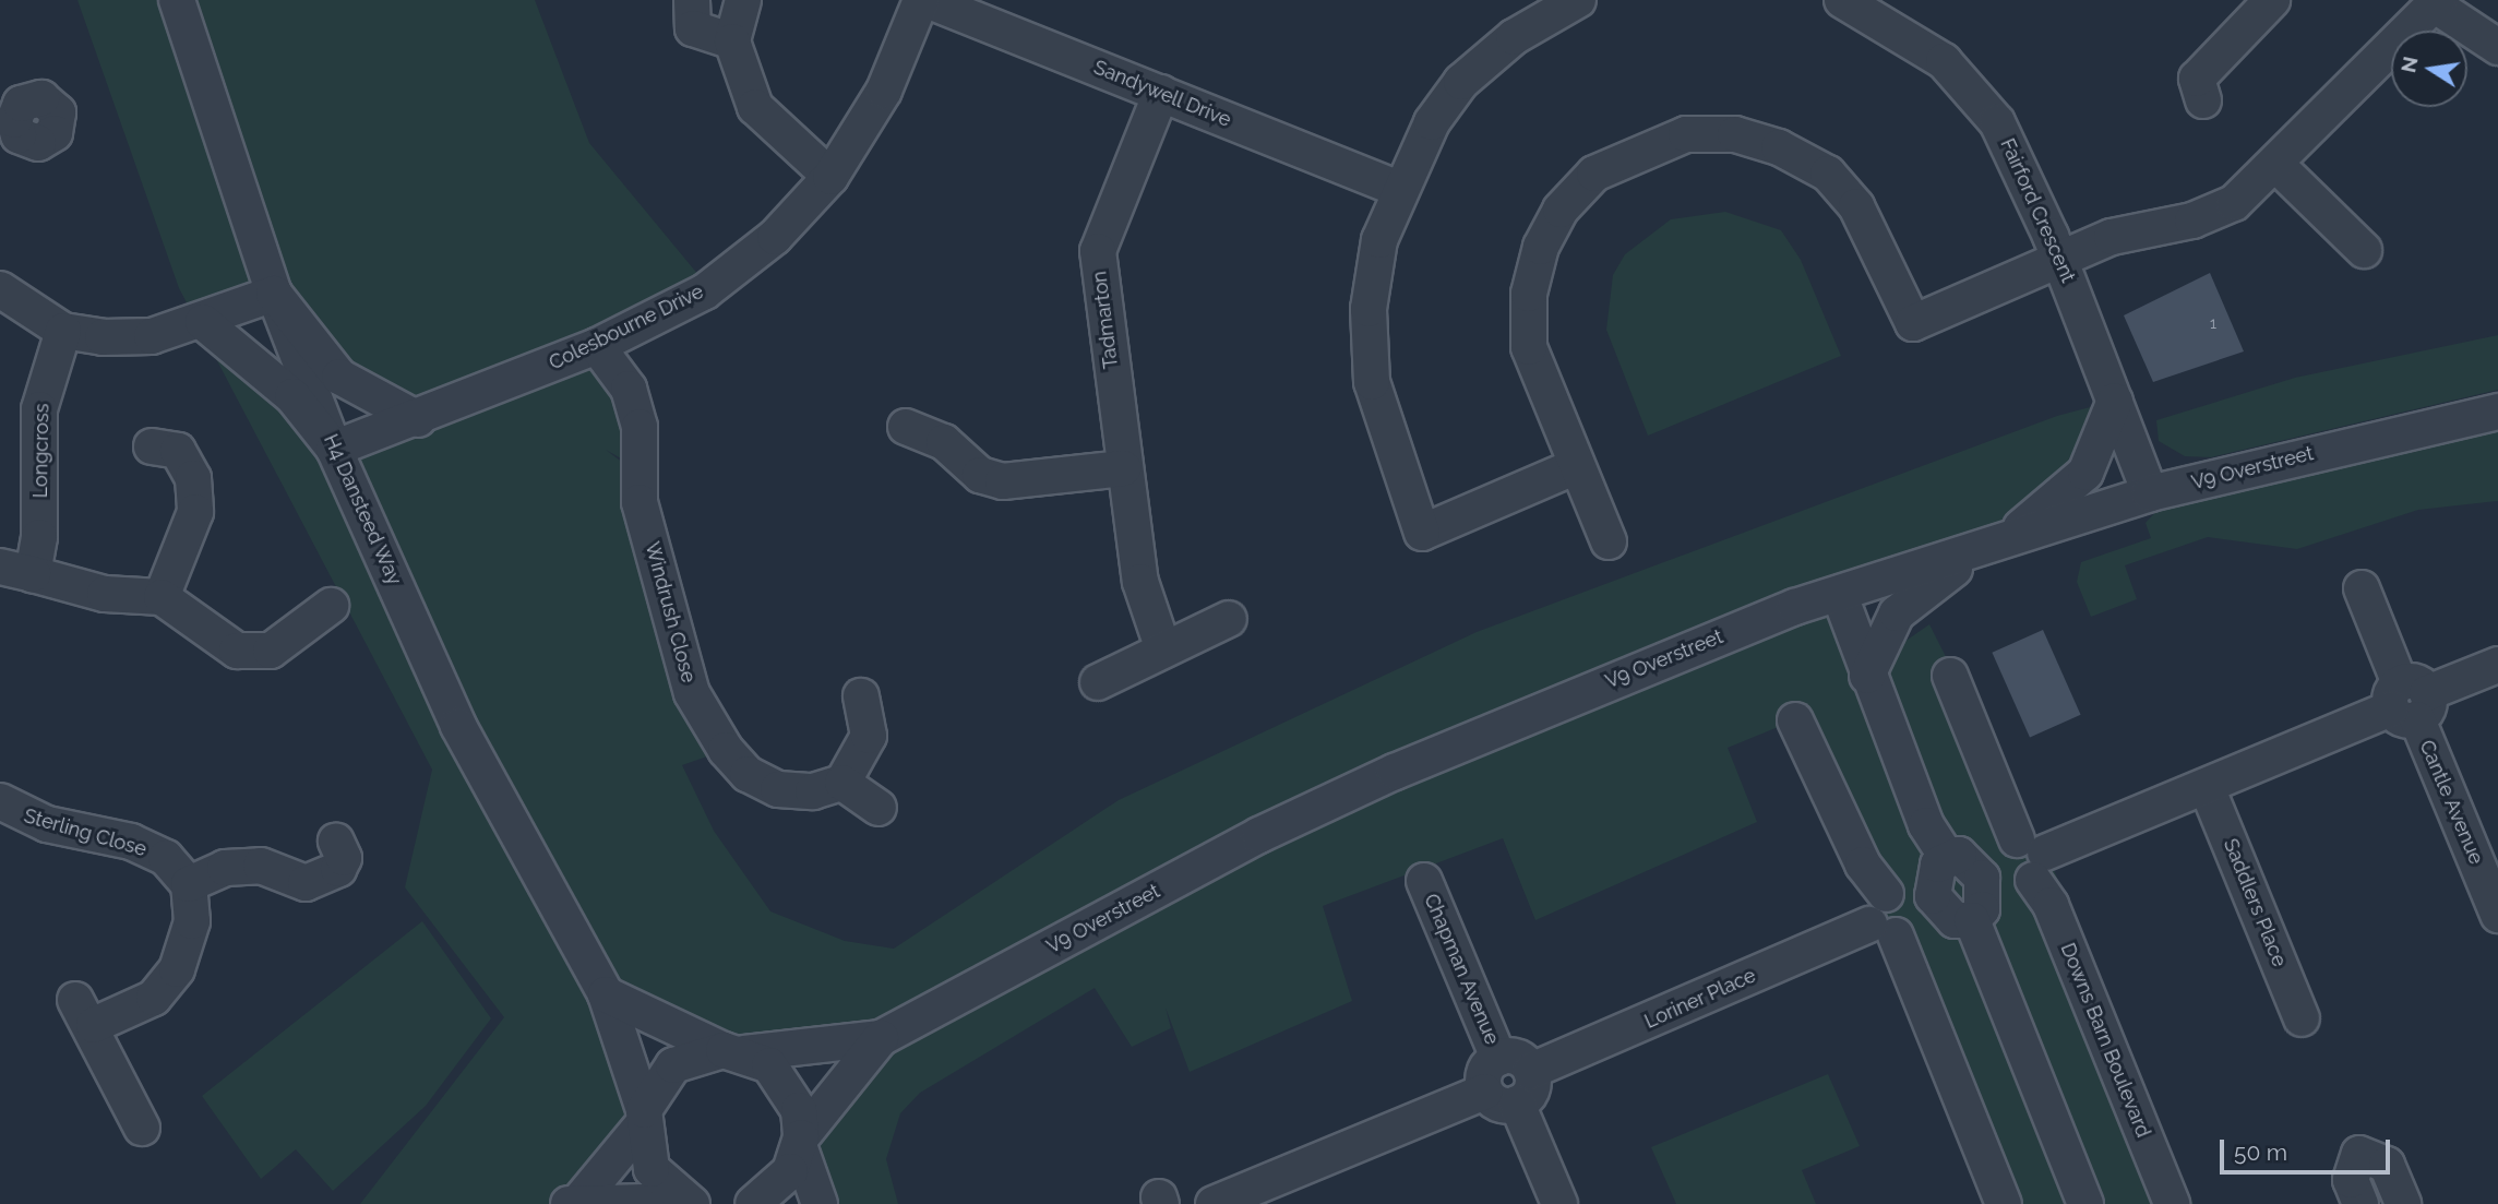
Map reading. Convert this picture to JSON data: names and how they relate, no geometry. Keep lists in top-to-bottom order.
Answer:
{
  "streets": {
    "street": [
      "Sandywell Drive",
      "Fairford Crescent",
      "Tadmarton",
      "Colesbourne Drive",
      "Longcross",
      "V9 Overstreet",
      "H4 Dansteed Way",
      "Windrush Close",
      "Cantle Avenue",
      "Sterling Close",
      "Saddlers Place",
      "Chapman Avenue",
      "Loriner Place",
      "Downs Barn Boulevard"
    ]
  },
  "crossings": [
    ["Sandywell Drive", "Tadmarton"],
    ["Fairford Crescent", "V9 Overstreet"],
    ["Colesbourne Drive", "H4 Dansteed Way"],
    ["Colesbourne Drive", "Windrush Close"],
    ["V9 Overstreet", "H4 Dansteed Way"],
    ["Chapman Avenue", "Loriner Place"]
  ],
  "house_numbers": ["1"],
  "scale_bar": "50 m",
  "north": "left"
}
